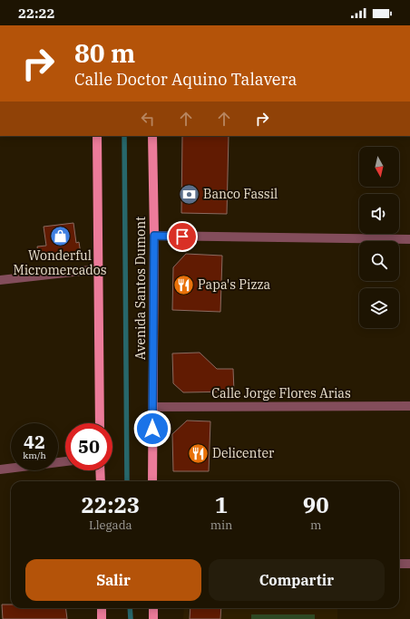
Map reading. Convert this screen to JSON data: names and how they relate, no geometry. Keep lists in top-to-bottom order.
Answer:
{
  "streets": {
    "main road": ["Avenida Santos Dumont"],
    "street": ["Calle Jorge Flores Arias"]
  },
  "crossings": [
    ["Avenida Santos Dumont", "Calle Jorge Flores Arias"]
  ],
  "places": {
    "bank": ["Banco Fassil"],
    "shop": ["Wonderful Micromercados"],
    "restaurant": ["Papa's Pizza", "Delicenter"]
  },
  "north": "bottom",
  "page": {
    "status": "22:22",
    "turn": ["80 m", "Calle Doctor Aquino Talavera"],
    "speed": "42 km/h",
    "limit": "50",
    "eta": [
      "22:23",
      "Llegada",
      "1",
      "min",
      "90",
      "m"
    ],
    "buttons": ["Salir", "Compartir"]
  }
}
